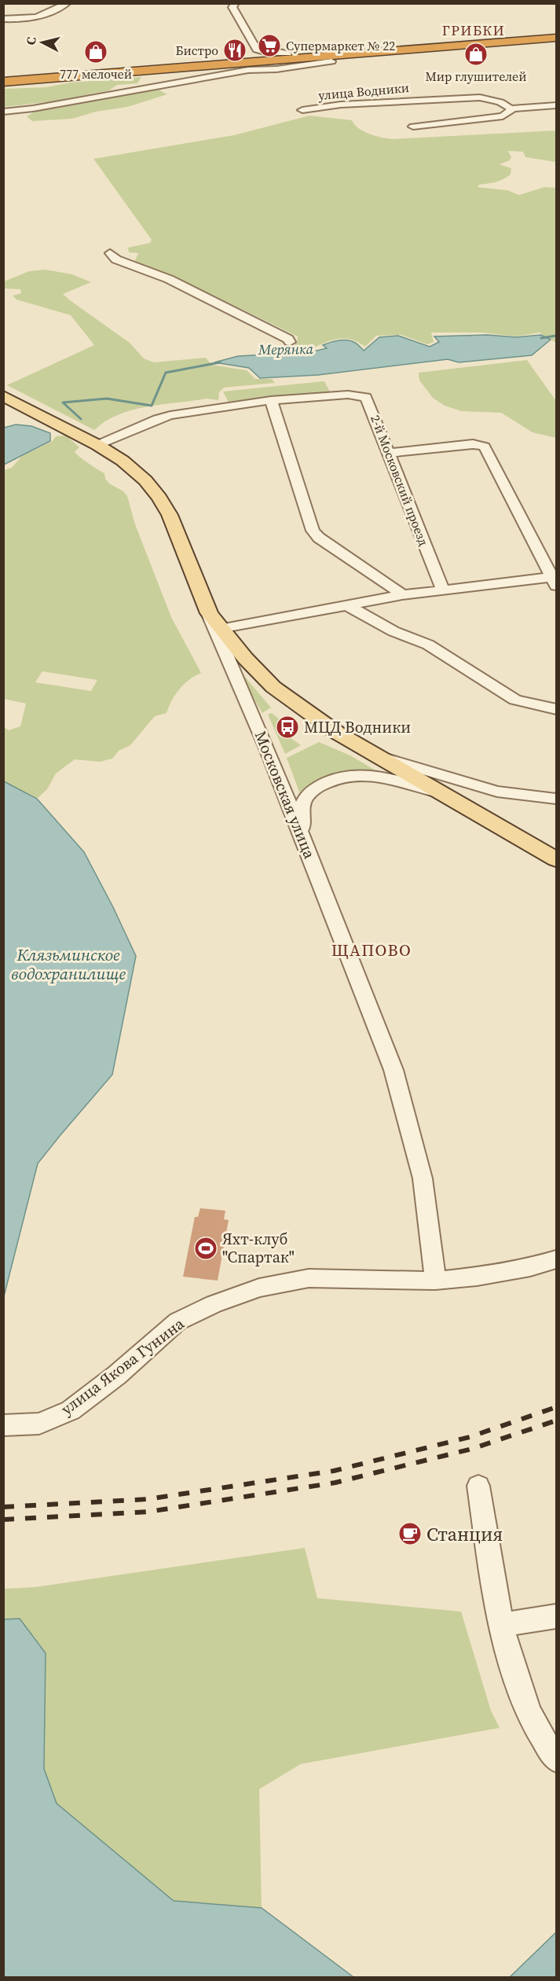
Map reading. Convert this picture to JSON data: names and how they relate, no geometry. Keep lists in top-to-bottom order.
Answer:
{
  "streets": {
    "main road": ["Московская улица"],
    "street": ["улица Водники", "2-й Московский проезд", "улица Якова Гунина"]
  },
  "crossings": [
    ["Московская улица", "улица Якова Гунина"]
  ],
  "districts": ["ГРИБКИ", "ЩАПОВО"],
  "water": ["Мерянка", "Клязьминское водохранилище"],
  "places": {
    "supermarket": ["Супермаркет № 22"],
    "restaurant": ["Бистро"],
    "shop": ["777 мелочей", "Мир глушителей"],
    "bus stop": ["МЦД Водники"],
    "sports": ["Яхт-клуб \"Спартак\""],
    "cafe": ["Станция"]
  },
  "north": "left"
}
